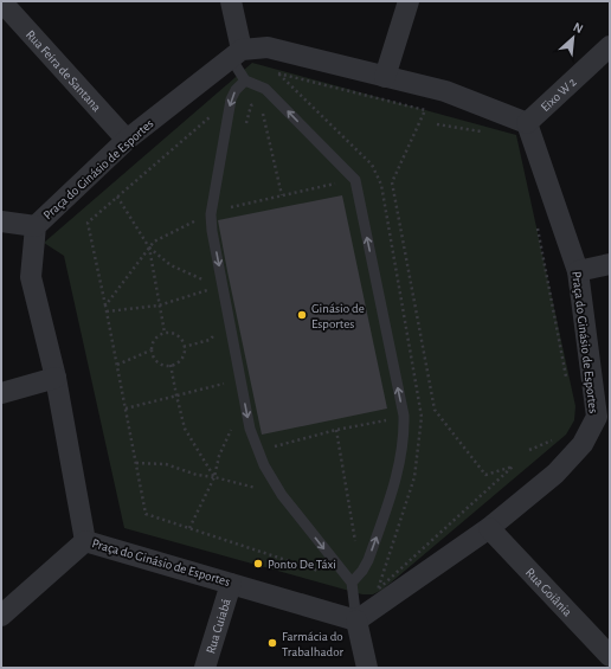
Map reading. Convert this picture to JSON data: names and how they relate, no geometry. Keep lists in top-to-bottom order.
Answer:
{
  "streets": {
    "street": [
      "Rua Feira de Santana",
      "Eixo W 2",
      "Praça do Ginásio de Esportes",
      "Rua Goiânia",
      "Rua Cuiabá"
    ]
  },
  "crossings": [
    ["Rua Feira de Santana", "Praça do Ginásio de Esportes"],
    ["Eixo W 2", "Praça do Ginásio de Esportes"],
    ["Praça do Ginásio de Esportes", "Rua Goiânia"],
    ["Praça do Ginásio de Esportes", "Rua Cuiabá"]
  ],
  "places": ["Ginásio de Esportes", "Ponto De Táxi", "Farmácia do Trabalhador"],
  "north": "top right"
}
